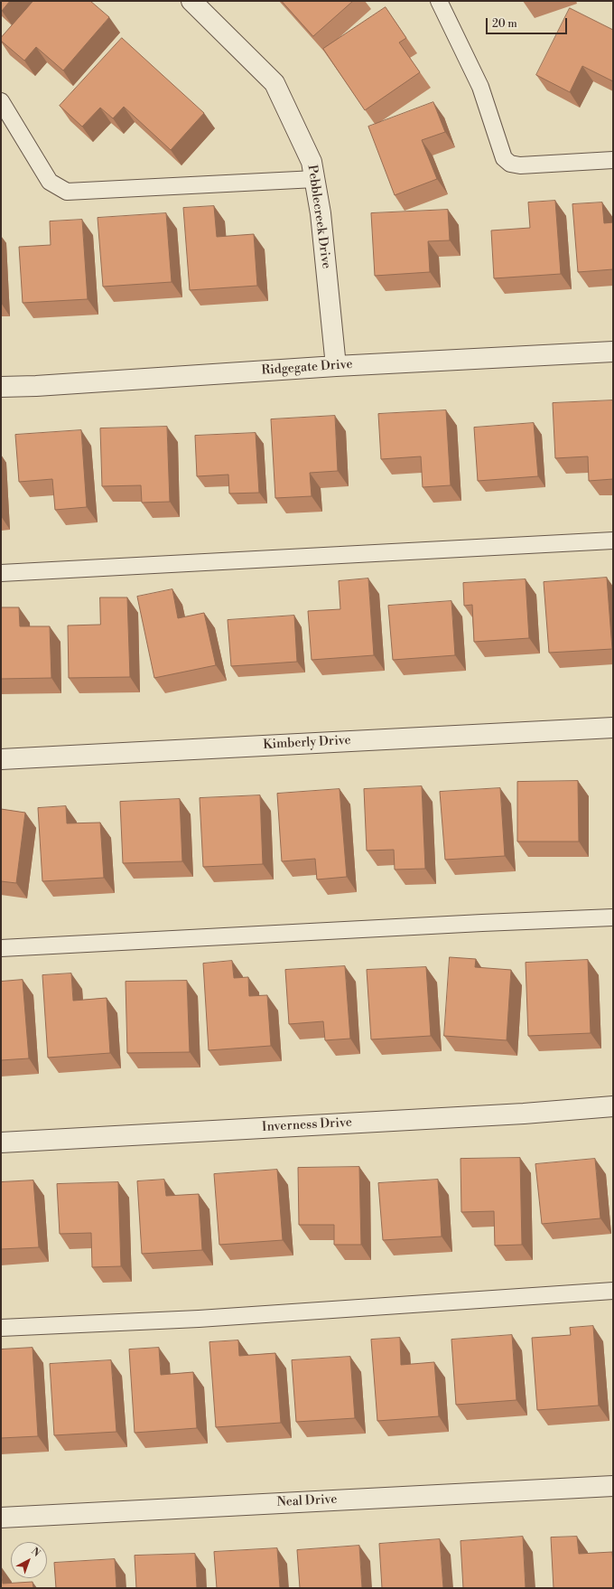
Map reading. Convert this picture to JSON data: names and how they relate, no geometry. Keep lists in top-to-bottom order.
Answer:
{
  "streets": {
    "street": [
      "Pebblecreek Drive",
      "Ridgegate Drive",
      "Kimberly Drive",
      "Inverness Drive",
      "Neal Drive"
    ]
  },
  "crossings": [
    ["Pebblecreek Drive", "Ridgegate Drive"]
  ],
  "scale_bar": "20 m",
  "north": "top right"
}
